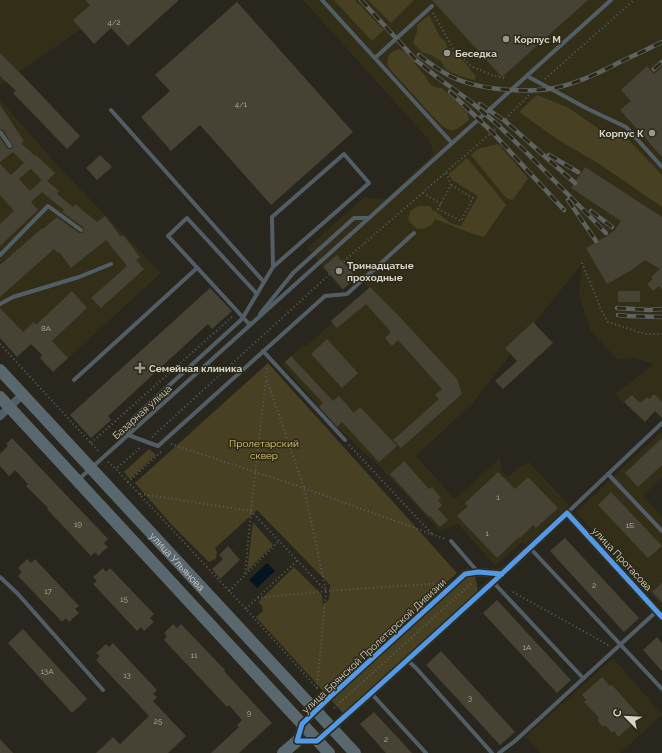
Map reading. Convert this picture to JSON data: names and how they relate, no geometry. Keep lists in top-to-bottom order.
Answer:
{
  "streets": {
    "main road": ["улица Ульянова"],
    "street": ["улица Протасова", "улица Брянской Пролетарской Дивизии"],
    "lane": ["Базарная улица"]
  },
  "crossings": [
    ["Базарная улица", "улица Ульянова"],
    ["улица Ульянова", "улица Брянской Пролетарской Дивизии"]
  ],
  "parks": ["Пролетарский сквер"],
  "places": {
    "other": [
      "Корпус М",
      "Беседка",
      "Корпус К",
      "Тринадцатые проходные"
    ],
    "health": ["Семейная клиника"]
  },
  "house_numbers": [
    "4/2",
    "4/1",
    "8А",
    "1",
    "19",
    "1Б",
    "1",
    "2",
    "17",
    "15",
    "1А",
    "11",
    "13А",
    "13",
    "3",
    "9",
    "25",
    "2"
  ],
  "north": "top left"
}
